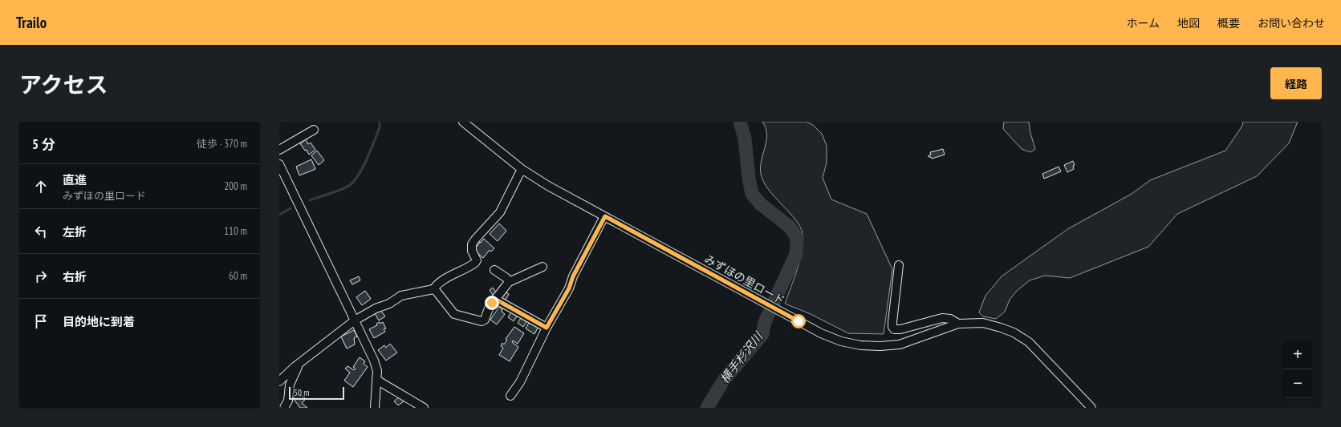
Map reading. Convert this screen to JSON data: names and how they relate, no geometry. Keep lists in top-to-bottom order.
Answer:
{
  "streets": {
    "street": ["みずほの里ロード"]
  },
  "water": ["横手杉沢川"],
  "scale_bar": "50 m",
  "page": {
    "header": "Trailo",
    "nav": [
      "ホーム",
      "地図",
      "概要",
      "お問い合わせ"
    ],
    "title": "アクセス",
    "buttons": "経路",
    "heading": ["5 分", "徒歩 · 370 m"],
    "list": [
      ["直進", "みずほの里ロード", "200 m"],
      ["左折", "110 m"],
      ["右折", "60 m"],
      "目的地に到着"
    ],
    "map_buttons": ["+", "−"],
    "scale": "50 m"
  }
}
